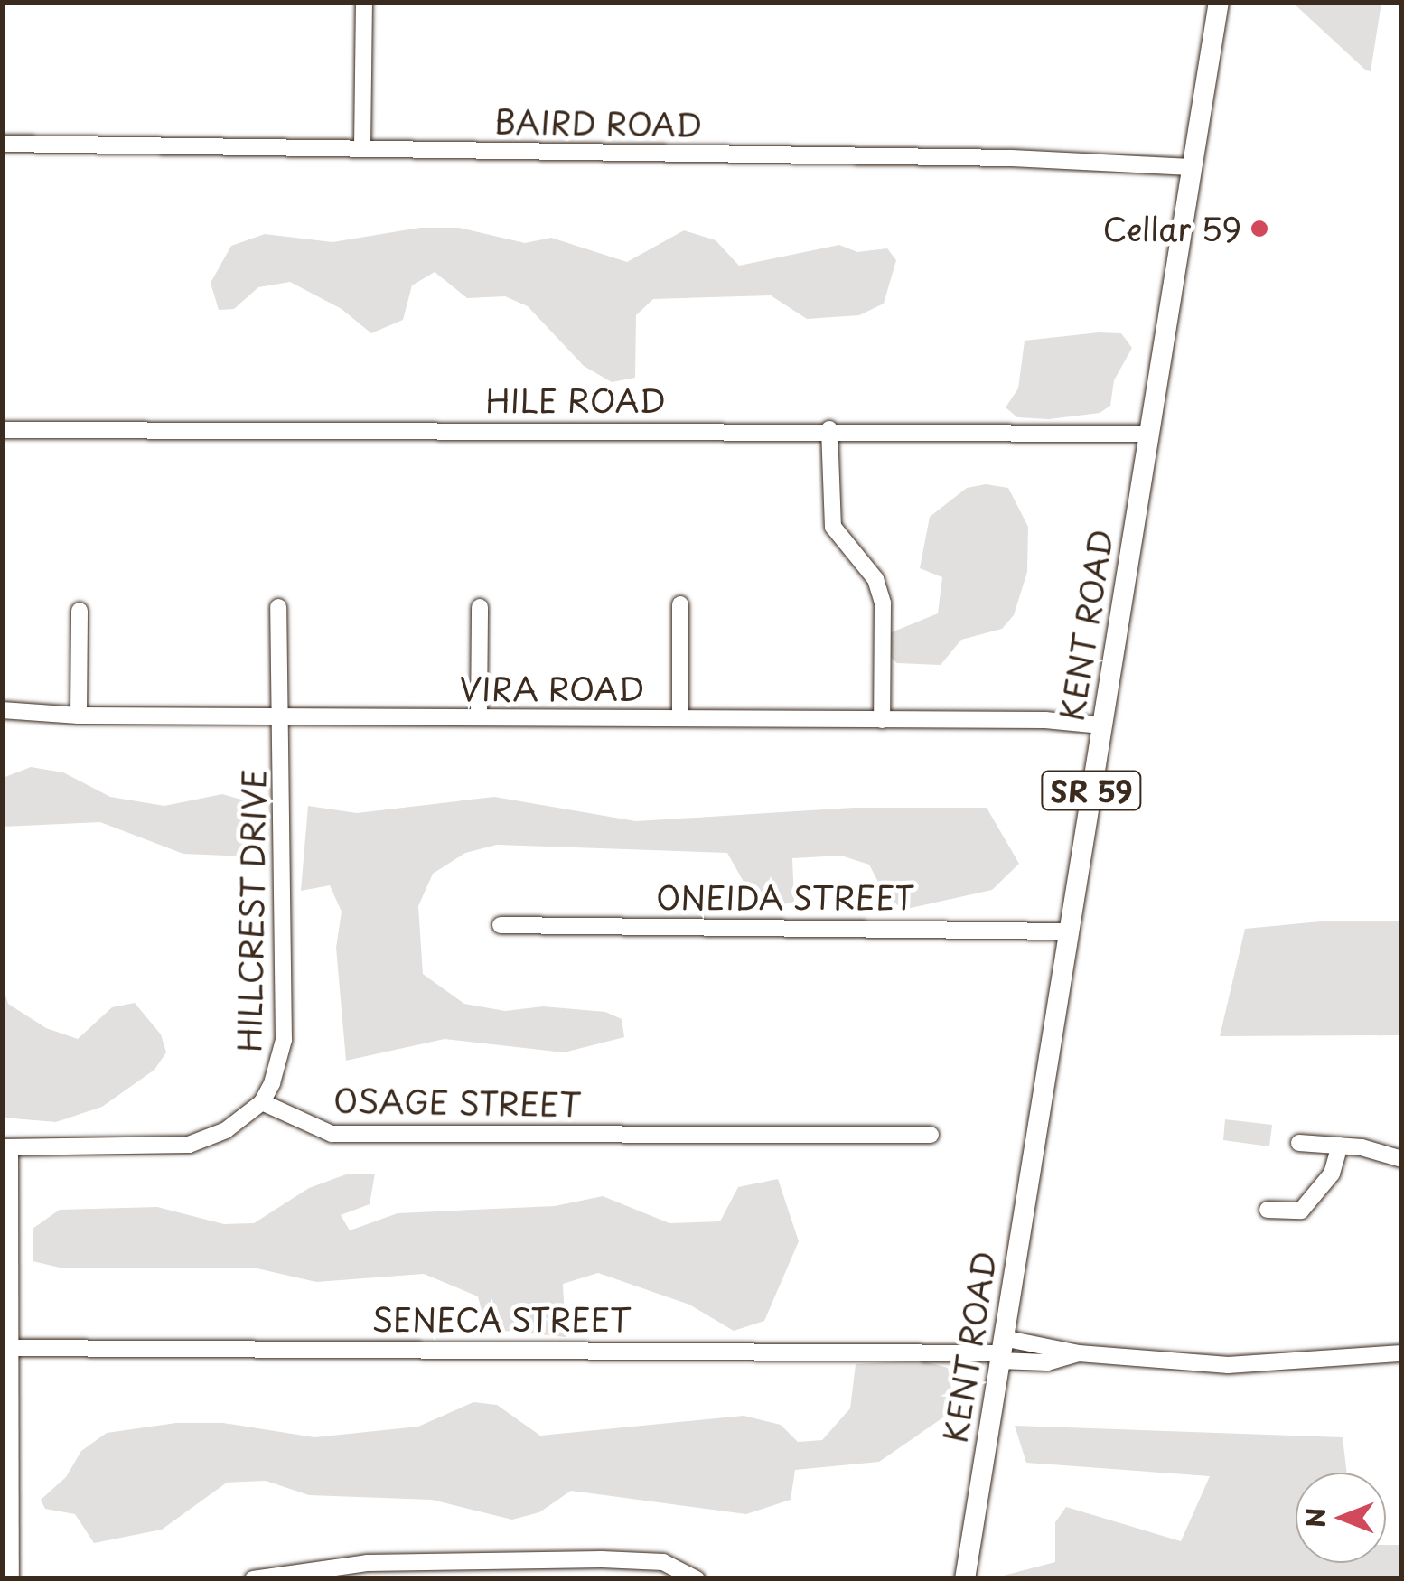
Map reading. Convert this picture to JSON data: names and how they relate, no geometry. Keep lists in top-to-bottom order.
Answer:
{
  "streets": {
    "main road": ["KENT ROAD", "SR 59"],
    "street": [
      "BAIRD ROAD",
      "HILE ROAD",
      "VIRA ROAD",
      "ONEIDA STREET",
      "HILLCREST DRIVE",
      "OSAGE STREET",
      "SENECA STREET"
    ]
  },
  "crossings": [
    ["BAIRD ROAD", "KENT ROAD"],
    ["HILE ROAD", "KENT ROAD"],
    ["KENT ROAD", "VIRA ROAD"],
    ["KENT ROAD", "ONEIDA STREET"],
    ["KENT ROAD", "SENECA STREET"],
    ["VIRA ROAD", "HILLCREST DRIVE"],
    ["HILLCREST DRIVE", "OSAGE STREET"]
  ],
  "places": ["Cellar 59"],
  "north": "left"
}
